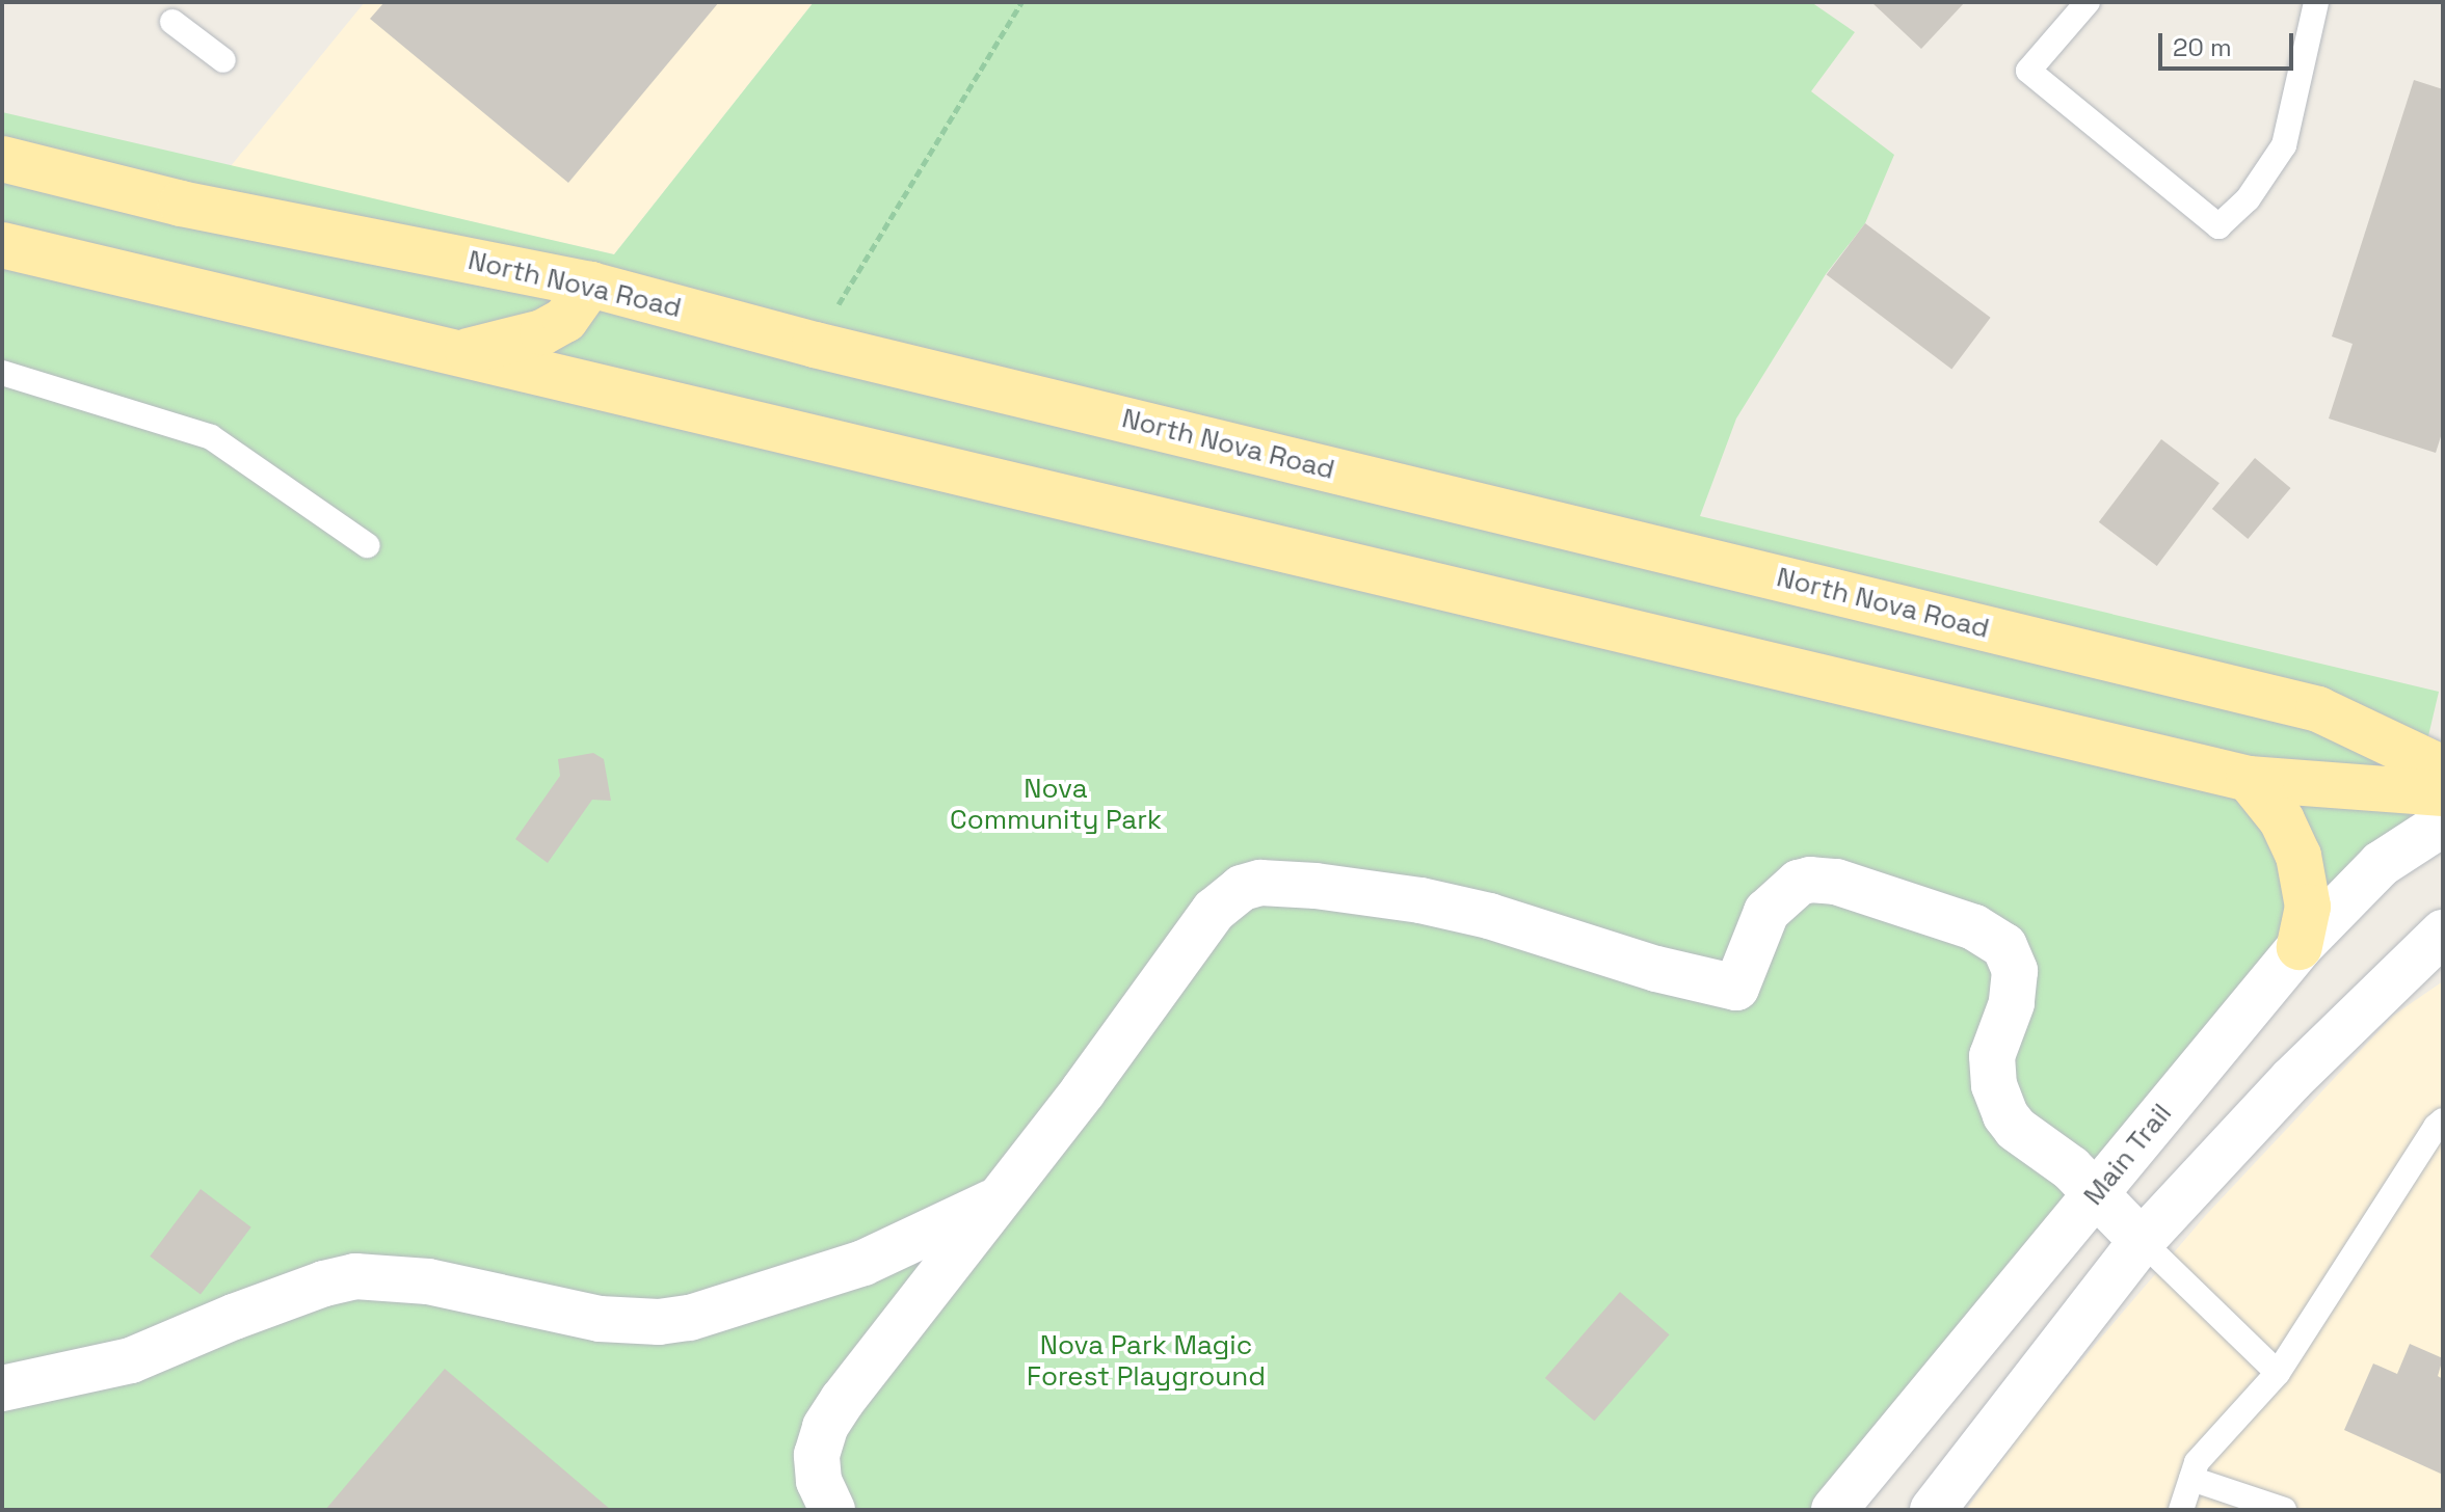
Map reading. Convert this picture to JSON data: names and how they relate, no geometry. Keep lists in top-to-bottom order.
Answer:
{
  "streets": {
    "main road": ["North Nova Road"],
    "street": ["Main Trail"]
  },
  "parks": ["Nova Community Park", "Nova Park Magic Forest Playground"],
  "scale_bar": "20 m"
}
